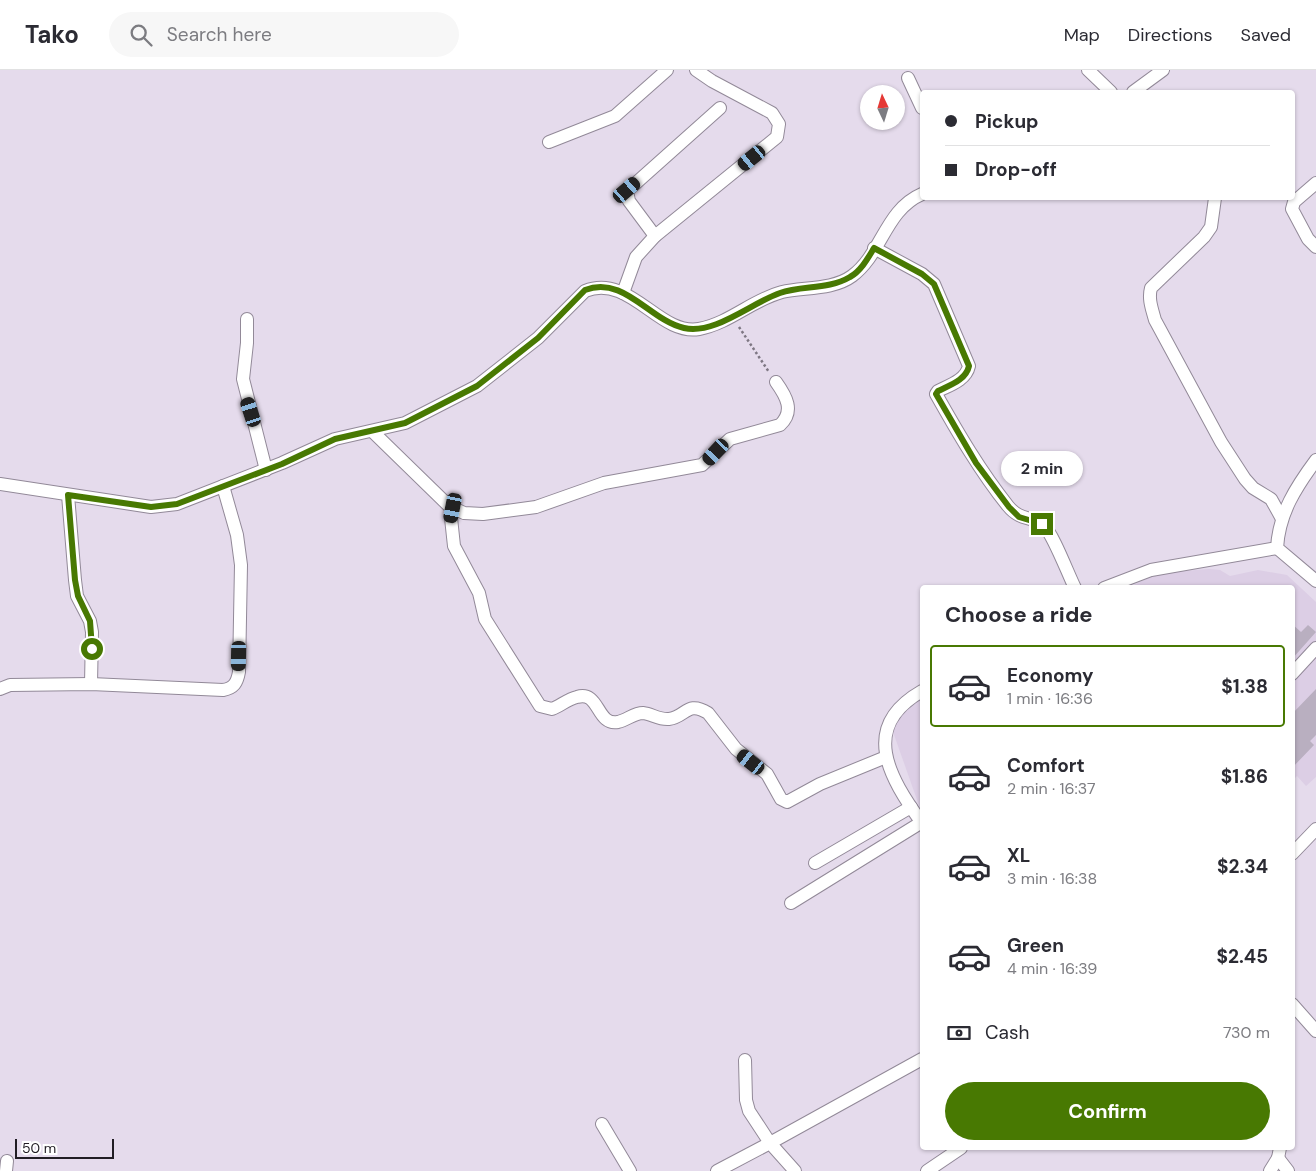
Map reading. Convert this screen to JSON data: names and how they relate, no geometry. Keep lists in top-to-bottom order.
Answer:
{
  "scale_bar": "50 m",
  "north": "top",
  "page": {
    "header": "Tako",
    "search": "Search here",
    "nav": ["Map", "Directions", "Saved"],
    "banner": ["Pickup", "Drop-off"],
    "bubble": "2 min",
    "heading": "Choose a ride",
    "list": [
      {
        "name": "Economy",
        "note": "1 min · 16:36",
        "value": "$1.38"
      },
      {
        "name": "Comfort",
        "note": "2 min · 16:37",
        "value": "$1.86"
      },
      {
        "name": "XL",
        "note": "3 min · 16:38",
        "value": "$2.34"
      },
      {
        "name": "Green",
        "note": "4 min · 16:39",
        "value": "$2.45"
      }
    ],
    "pay": ["Cash", "730 m"],
    "buttons": "Confirm",
    "scale": "50 m"
  }
}
